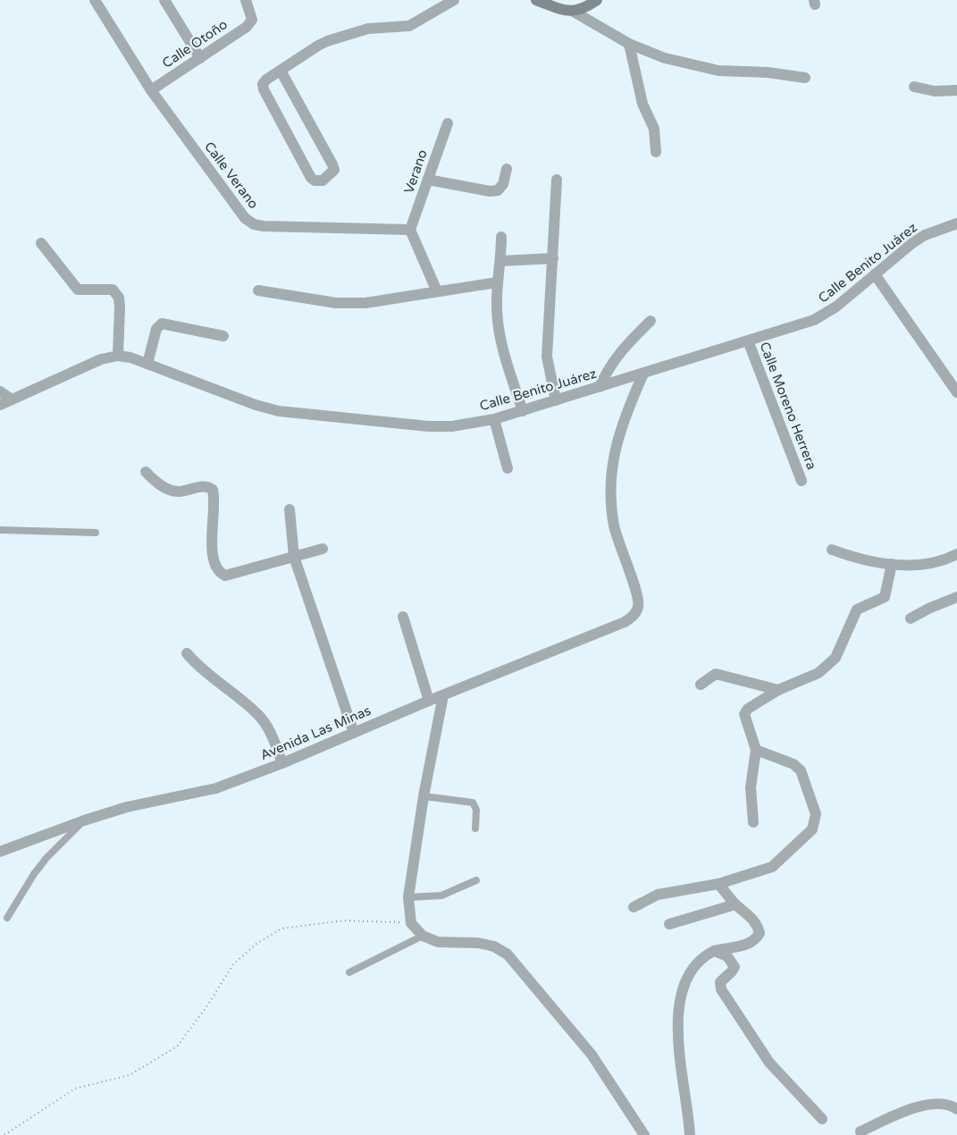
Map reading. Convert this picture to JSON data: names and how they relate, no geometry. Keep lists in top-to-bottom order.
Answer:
{
  "streets": {
    "street": [
      "Calle Otoño",
      "Verano",
      "Calle Verano",
      "Calle Benito Juárez",
      "Calle Moreno Herrera",
      "Avenida Las Minas"
    ]
  },
  "crossings": [
    ["Calle Otoño", "Calle Verano"],
    ["Verano", "Calle Verano"],
    ["Calle Benito Juárez", "Calle Moreno Herrera"],
    ["Calle Benito Juárez", "Avenida Las Minas"]
  ]
}
